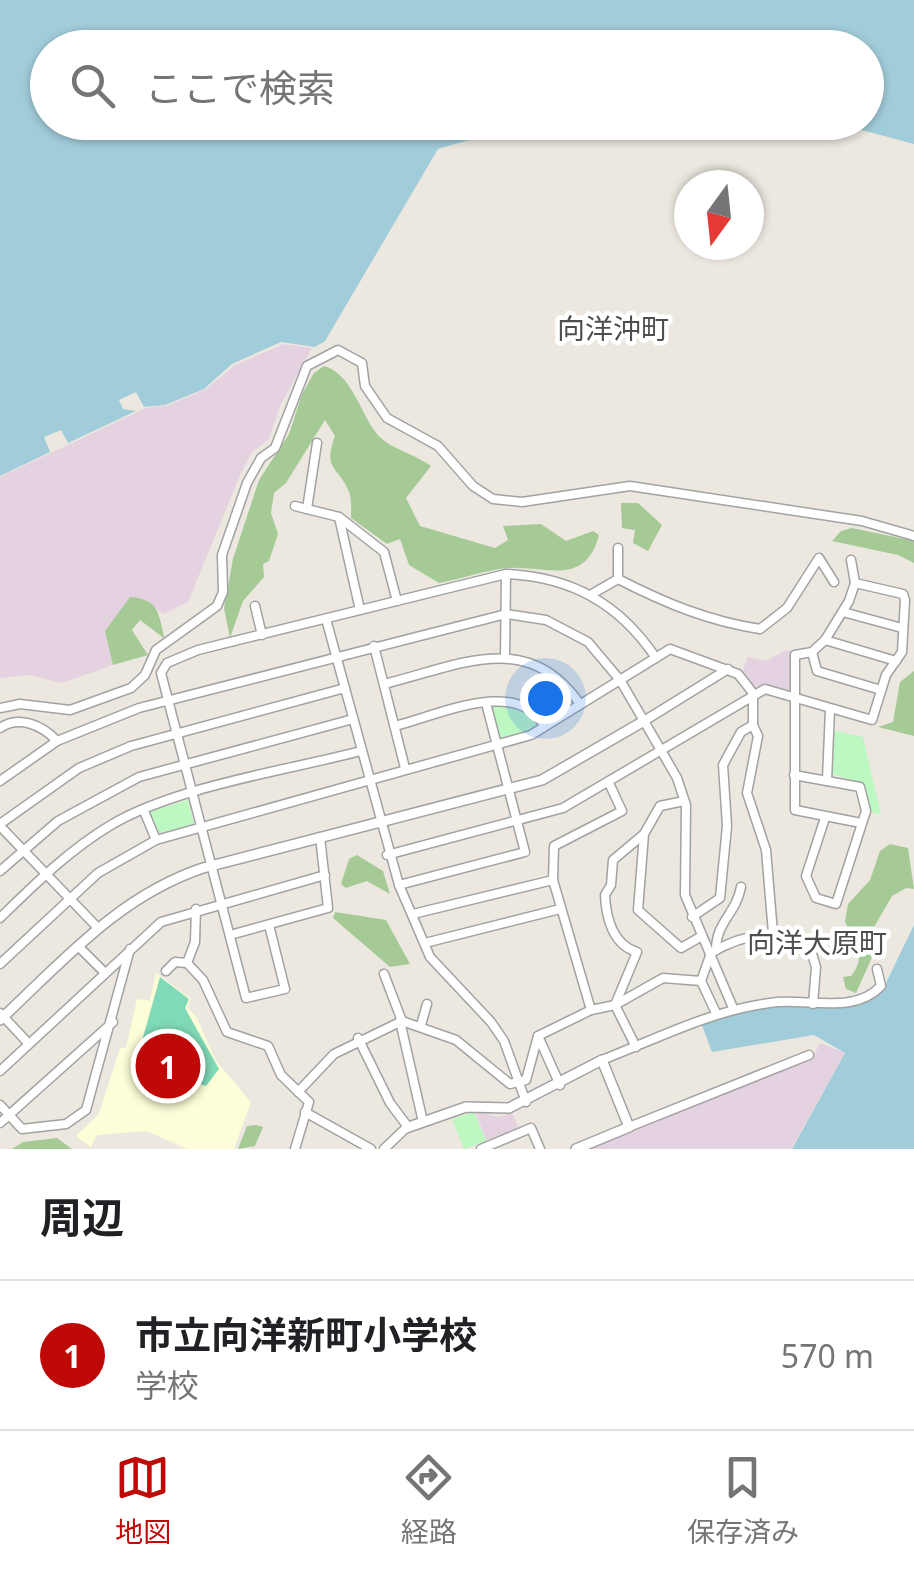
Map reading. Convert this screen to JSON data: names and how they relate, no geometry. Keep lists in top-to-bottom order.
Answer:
{
  "districts": ["向洋沖町", "向洋大原町"],
  "north": "bottom",
  "page": {
    "search": "ここで検索",
    "pins": "1",
    "heading": "周辺",
    "list": [
      {
        "mark": "1",
        "name": "市立向洋新町小学校",
        "note": "学校",
        "value": "570 m"
      }
    ],
    "nav": ["地図", "経路", "保存済み"]
  }
}
